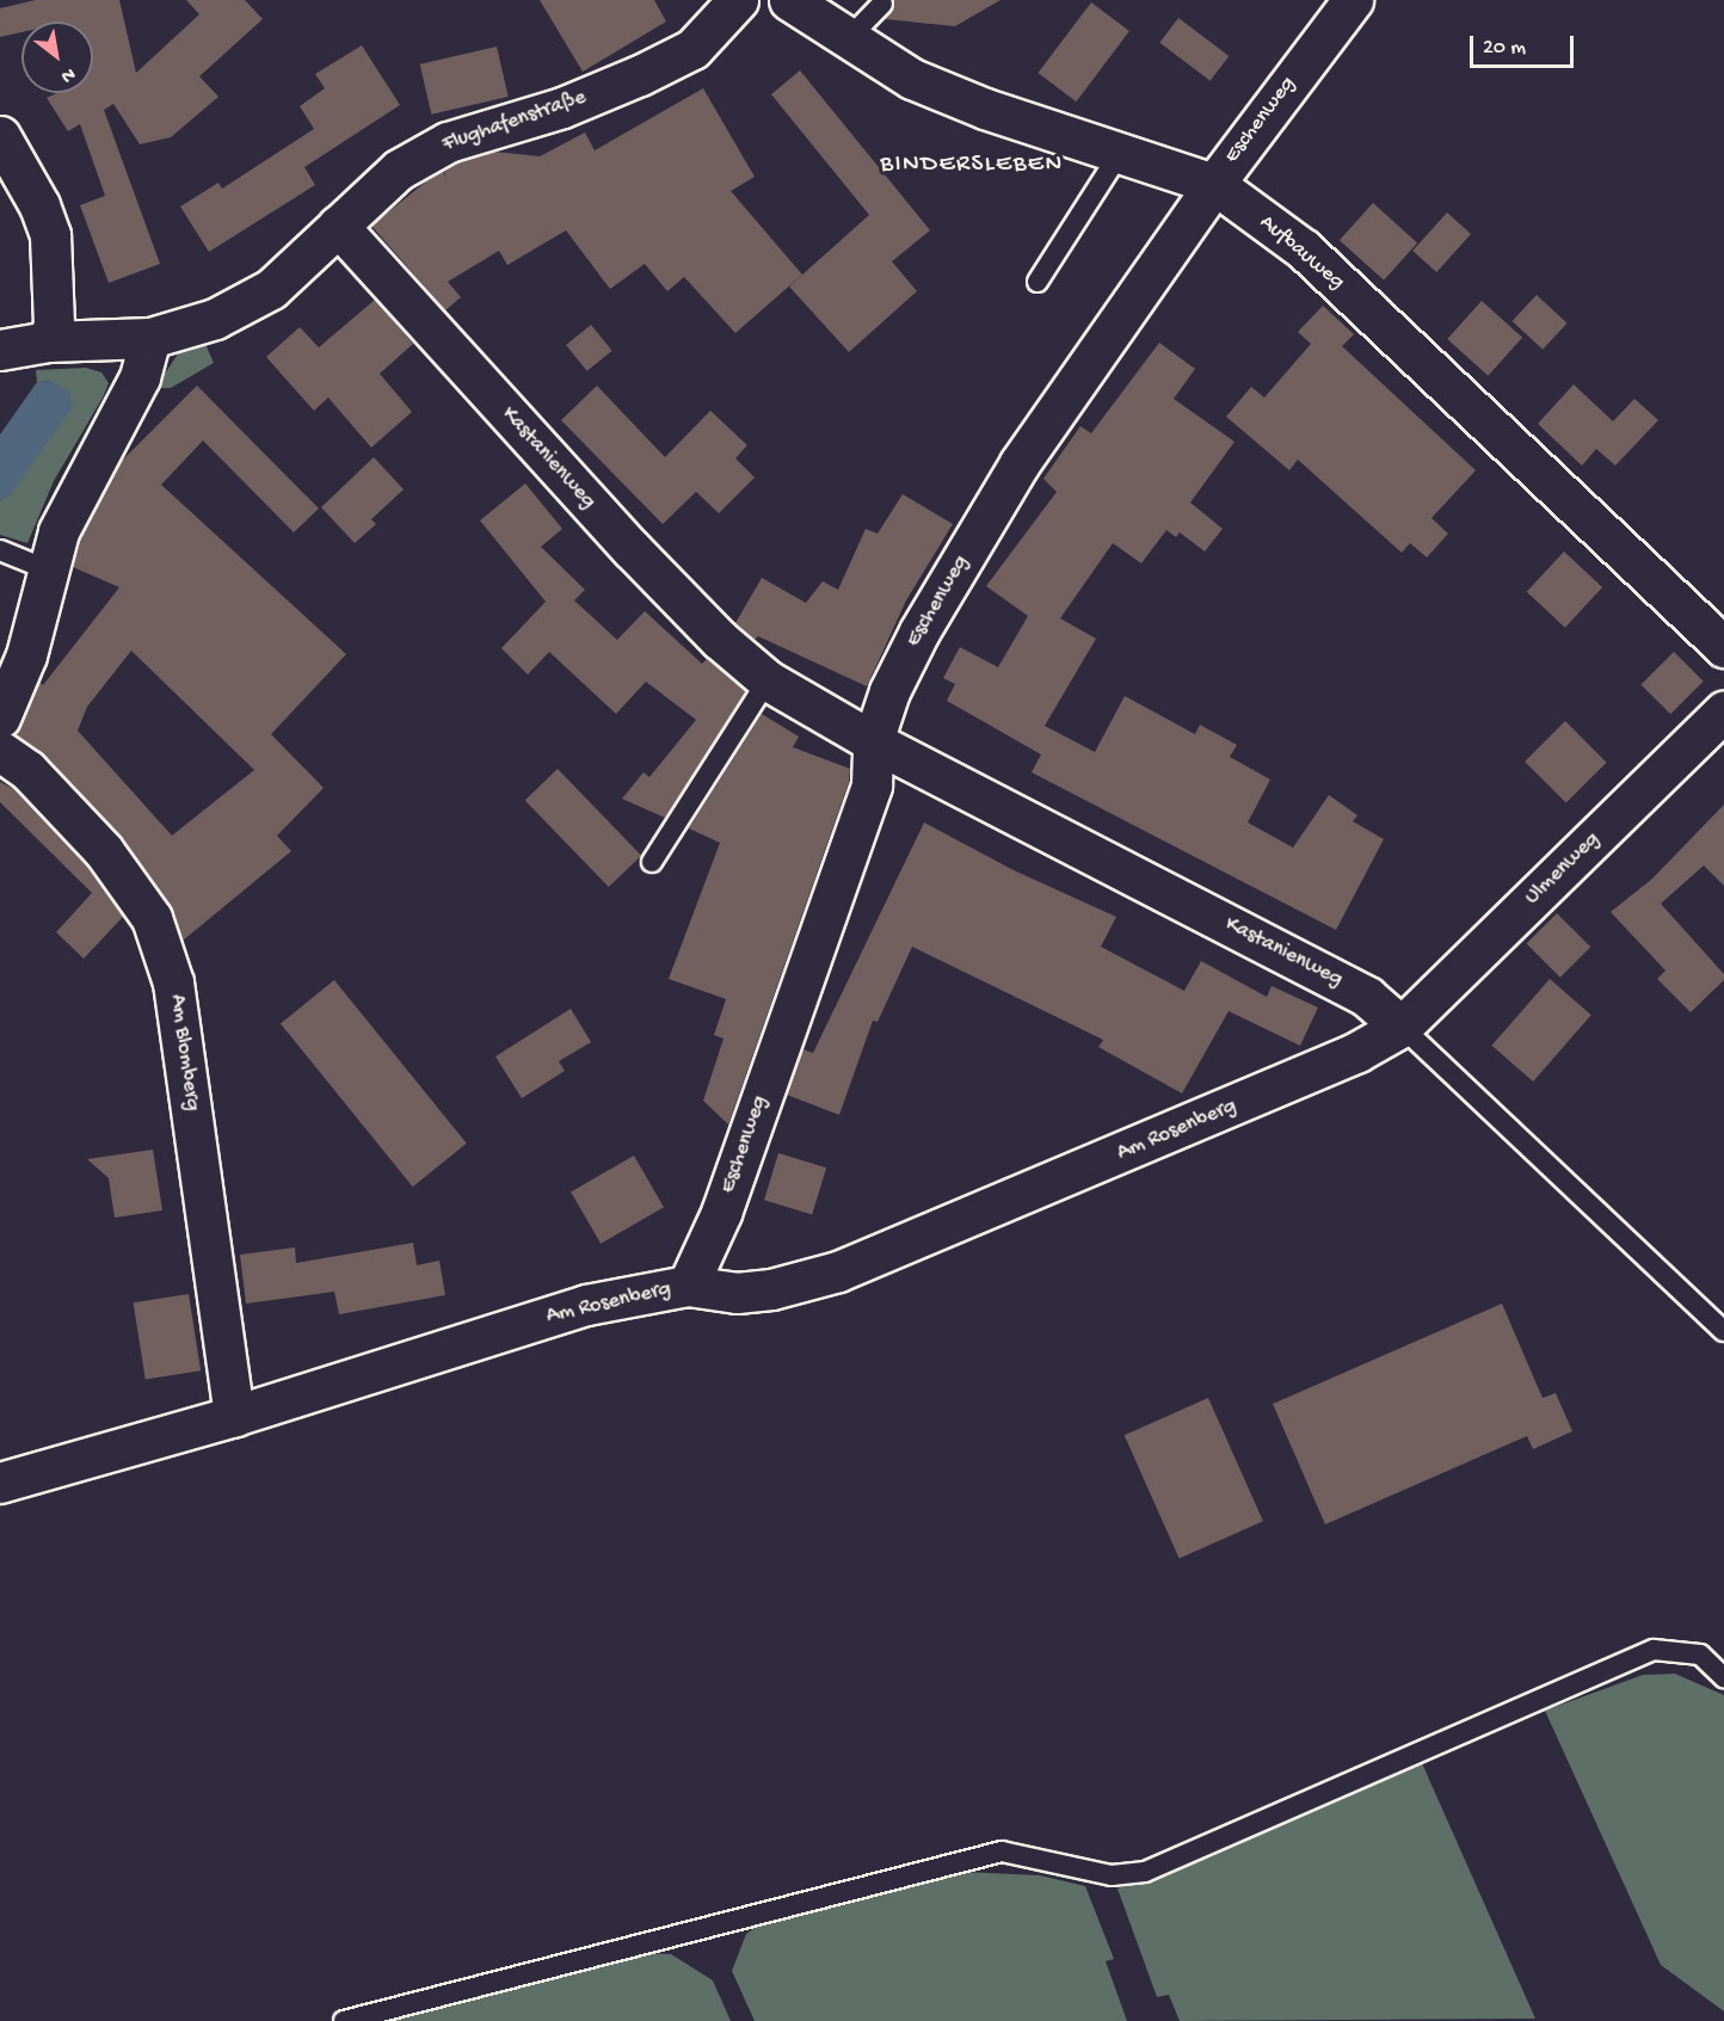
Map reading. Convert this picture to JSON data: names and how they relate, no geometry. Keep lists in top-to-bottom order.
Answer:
{
  "streets": {
    "street": [
      "Eschenweg",
      "Flughafenstraße",
      "Aufbauweg",
      "Kastanienweg",
      "Ulmenweg",
      "Am Blomberg",
      "Am Rosenberg"
    ]
  },
  "crossings": [
    ["Eschenweg", "Aufbauweg"],
    ["Eschenweg", "Kastanienweg"],
    ["Eschenweg", "Am Rosenberg"],
    ["Flughafenstraße", "Kastanienweg"],
    ["Kastanienweg", "Ulmenweg"],
    ["Kastanienweg", "Am Rosenberg"],
    ["Ulmenweg", "Am Rosenberg"],
    ["Am Blomberg", "Am Rosenberg"]
  ],
  "districts": ["BINDERSLEBEN"],
  "scale_bar": "20 m",
  "north": "bottom right"
}
